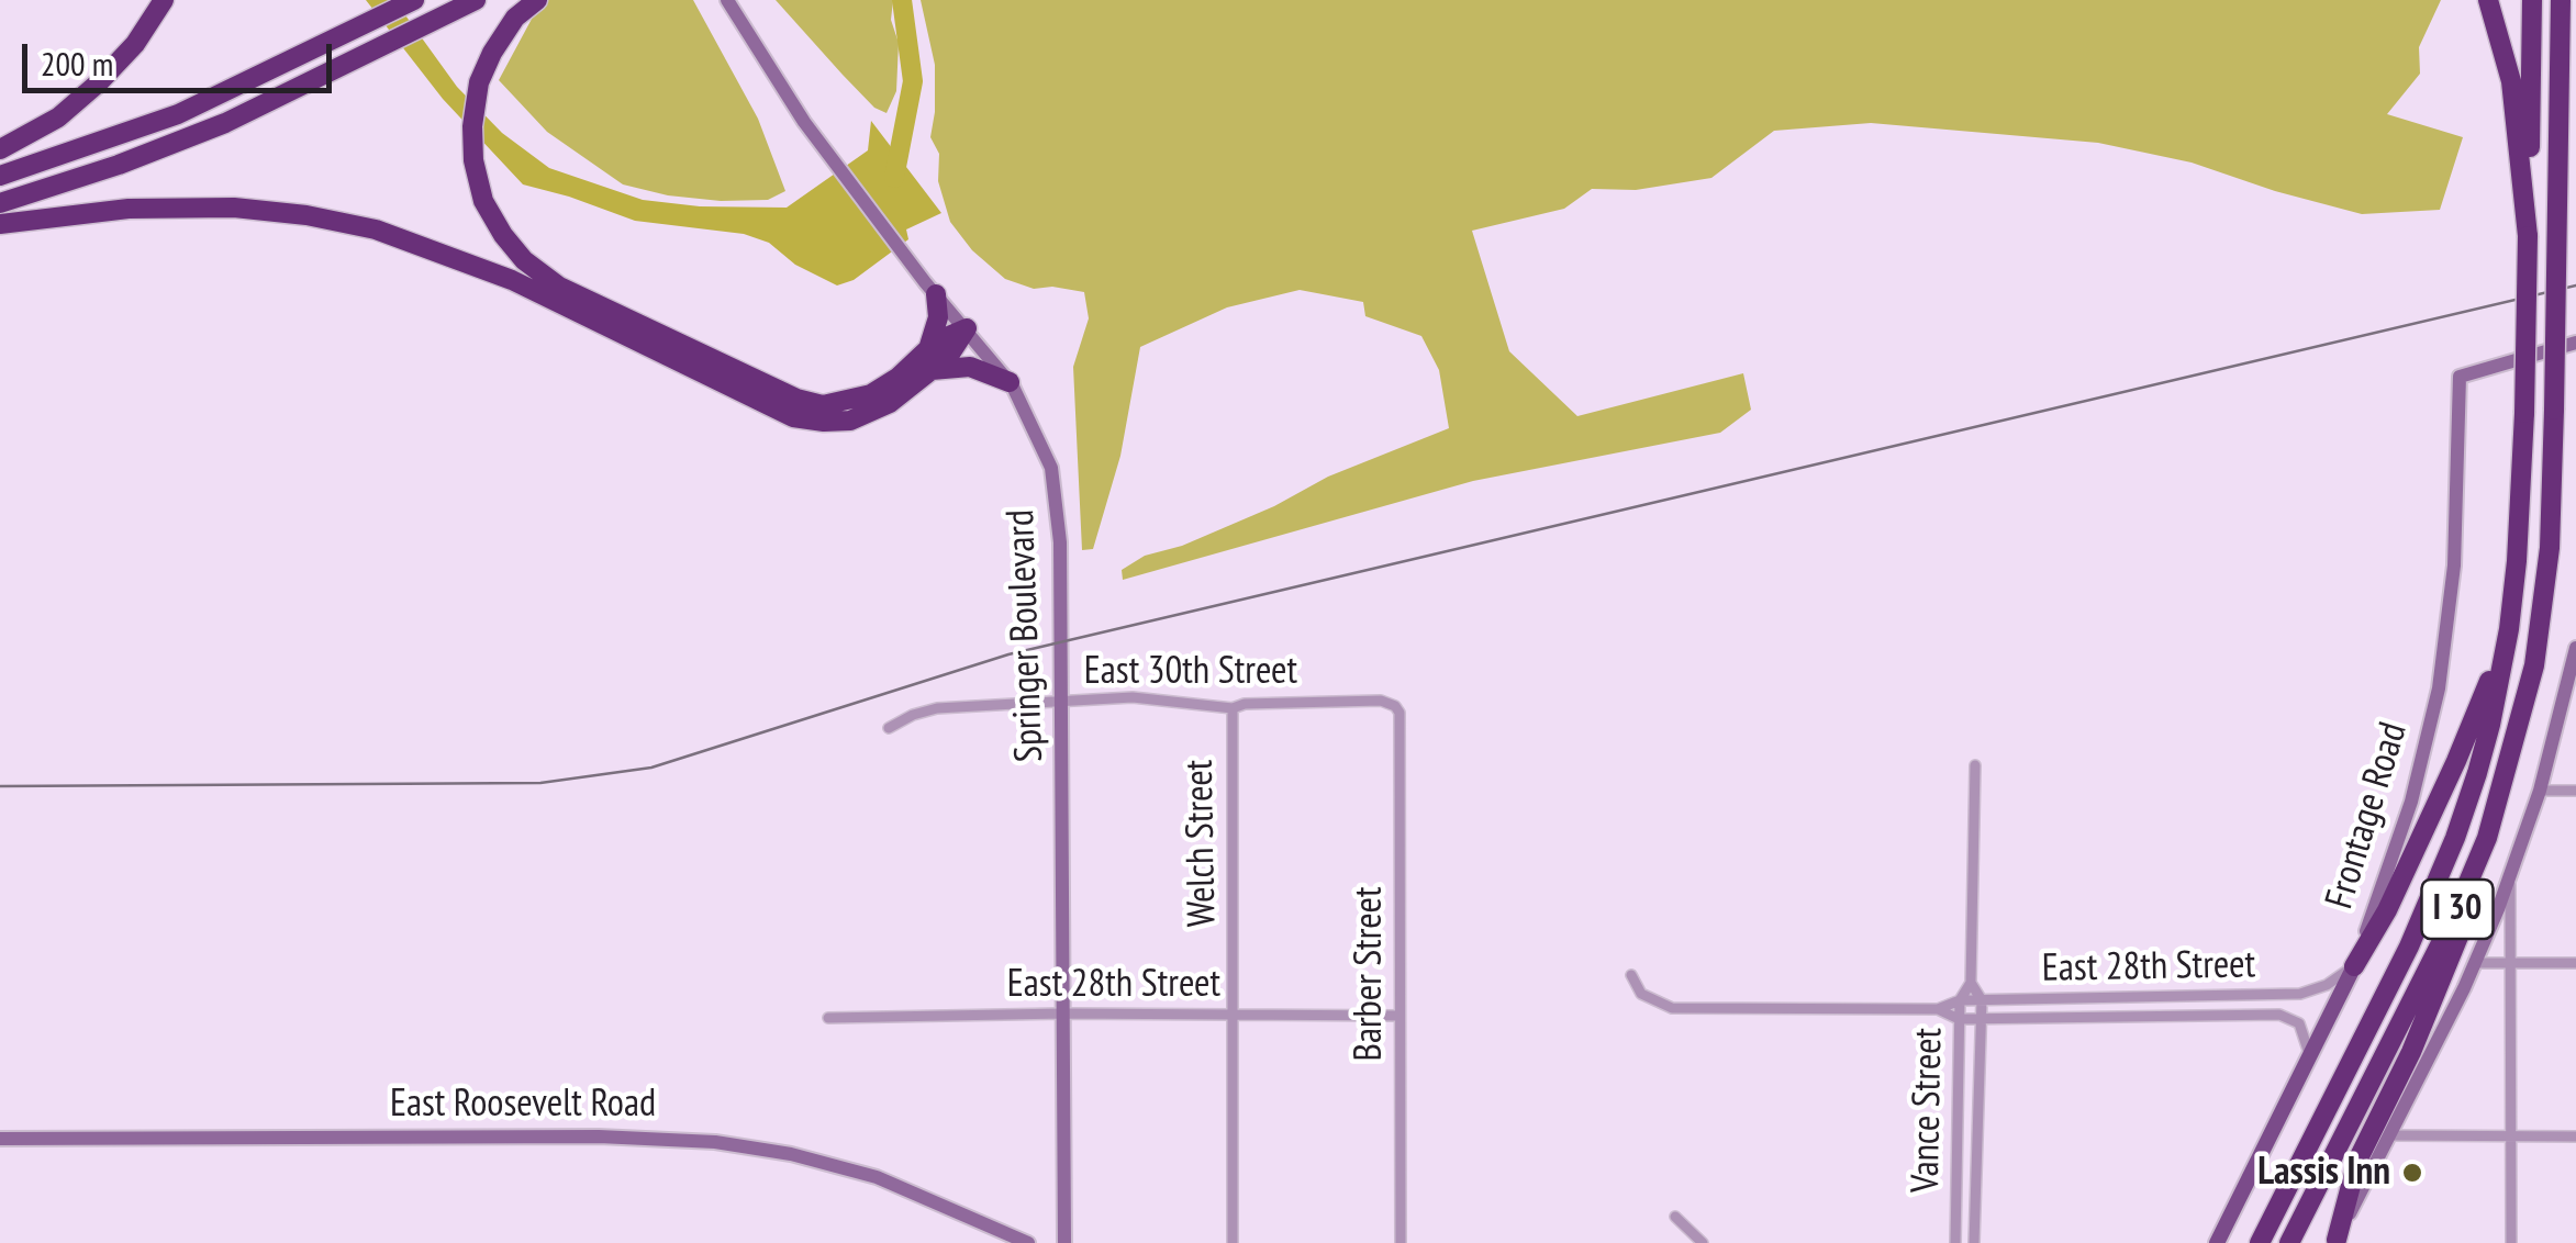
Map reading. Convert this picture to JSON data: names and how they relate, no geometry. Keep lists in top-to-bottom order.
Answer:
{
  "streets": {
    "highway": ["I 30"],
    "main road": ["Springer Boulevard", "Frontage Road", "East Roosevelt Road"],
    "street": [
      "East 30th Street",
      "Welch Street",
      "East 28th Street",
      "Barber Street",
      "Vance Street"
    ]
  },
  "crossings": [
    ["Springer Boulevard", "East 30th Street"],
    ["Springer Boulevard", "East 28th Street"],
    ["East 30th Street", "Welch Street"],
    ["East 30th Street", "Barber Street"],
    ["Frontage Road", "East 28th Street"],
    ["Welch Street", "East 28th Street"],
    ["East 28th Street", "Barber Street"],
    ["East 28th Street", "Vance Street"]
  ],
  "places": ["Lassis Inn"],
  "scale_bar": "200 m"
}
